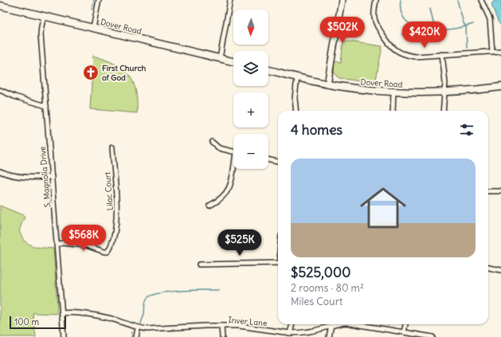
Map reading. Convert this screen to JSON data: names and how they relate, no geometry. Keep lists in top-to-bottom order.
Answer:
{
  "streets": {
    "main road": ["Dover Road"],
    "street": ["S. Magnolia Drive", "Lilac Court", "Inver Lane"]
  },
  "crossings": [
    ["Dover Road", "S. Magnolia Drive"],
    ["S. Magnolia Drive", "Lilac Court"],
    ["S. Magnolia Drive", "Inver Lane"]
  ],
  "places": {
    "church": ["First Church of God"]
  },
  "scale_bar": "100 m",
  "north": "bottom",
  "page": {
    "map_buttons": ["+", "−"],
    "price": [
      "$502K",
      "$420K",
      "$568K",
      "$525K"
    ],
    "heading": "4 homes",
    "list": [
      {
        "name": "$525,000",
        "note": "2 rooms · 80 m² · Miles Court"
      }
    ],
    "scale": "100 m"
  }
}
